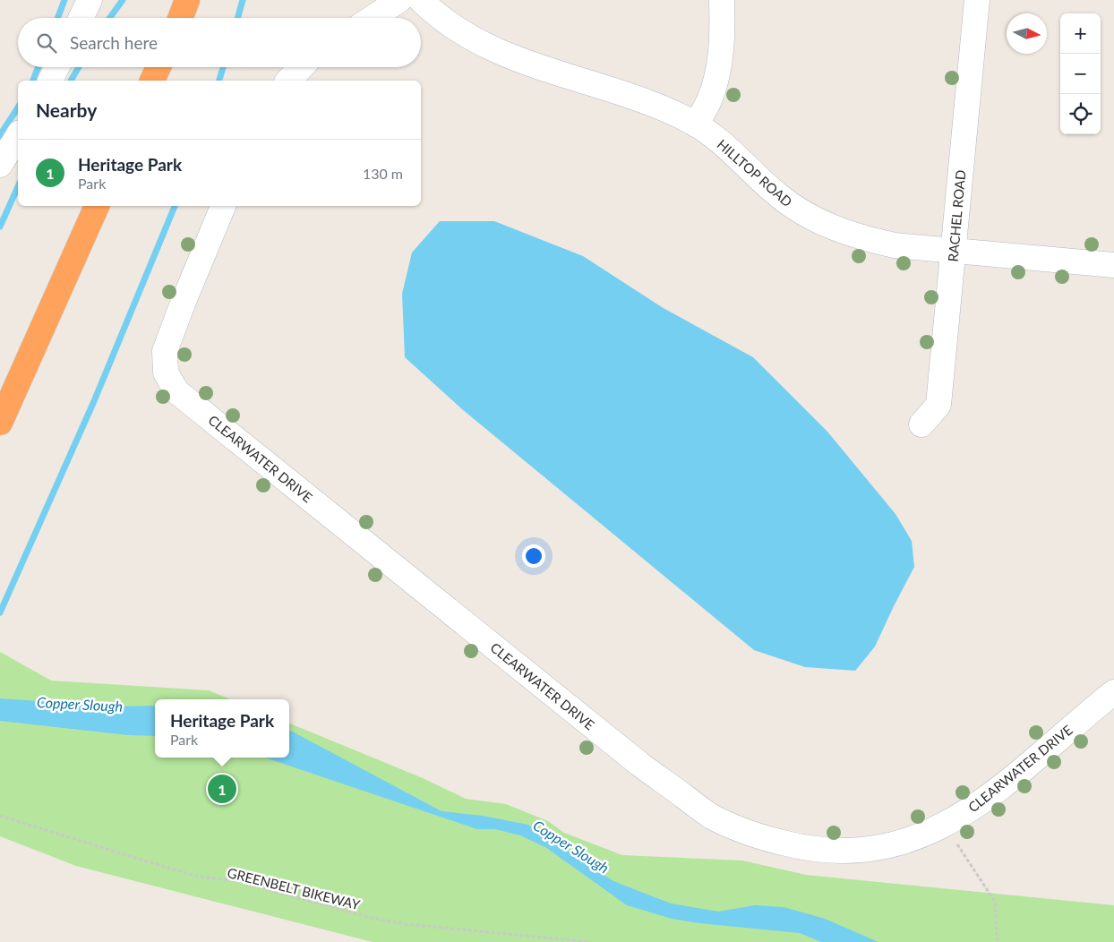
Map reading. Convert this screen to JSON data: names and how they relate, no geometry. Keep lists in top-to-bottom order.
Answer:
{
  "streets": {
    "street": ["HILLTOP ROAD", "RACHEL ROAD", "CLEARWATER DRIVE"],
    "path": ["GREENBELT BIKEWAY"]
  },
  "crossings": [
    ["HILLTOP ROAD", "RACHEL ROAD"]
  ],
  "water": ["Copper Slough"],
  "north": "right",
  "page": {
    "map_buttons": ["+", "−"],
    "search": "Search here",
    "heading": "Nearby",
    "list": [
      {
        "mark": "1",
        "name": "Heritage Park",
        "note": "Park",
        "value": "130 m"
      }
    ],
    "popup": ["Heritage Park", "Park"],
    "pins": "1"
  }
}
